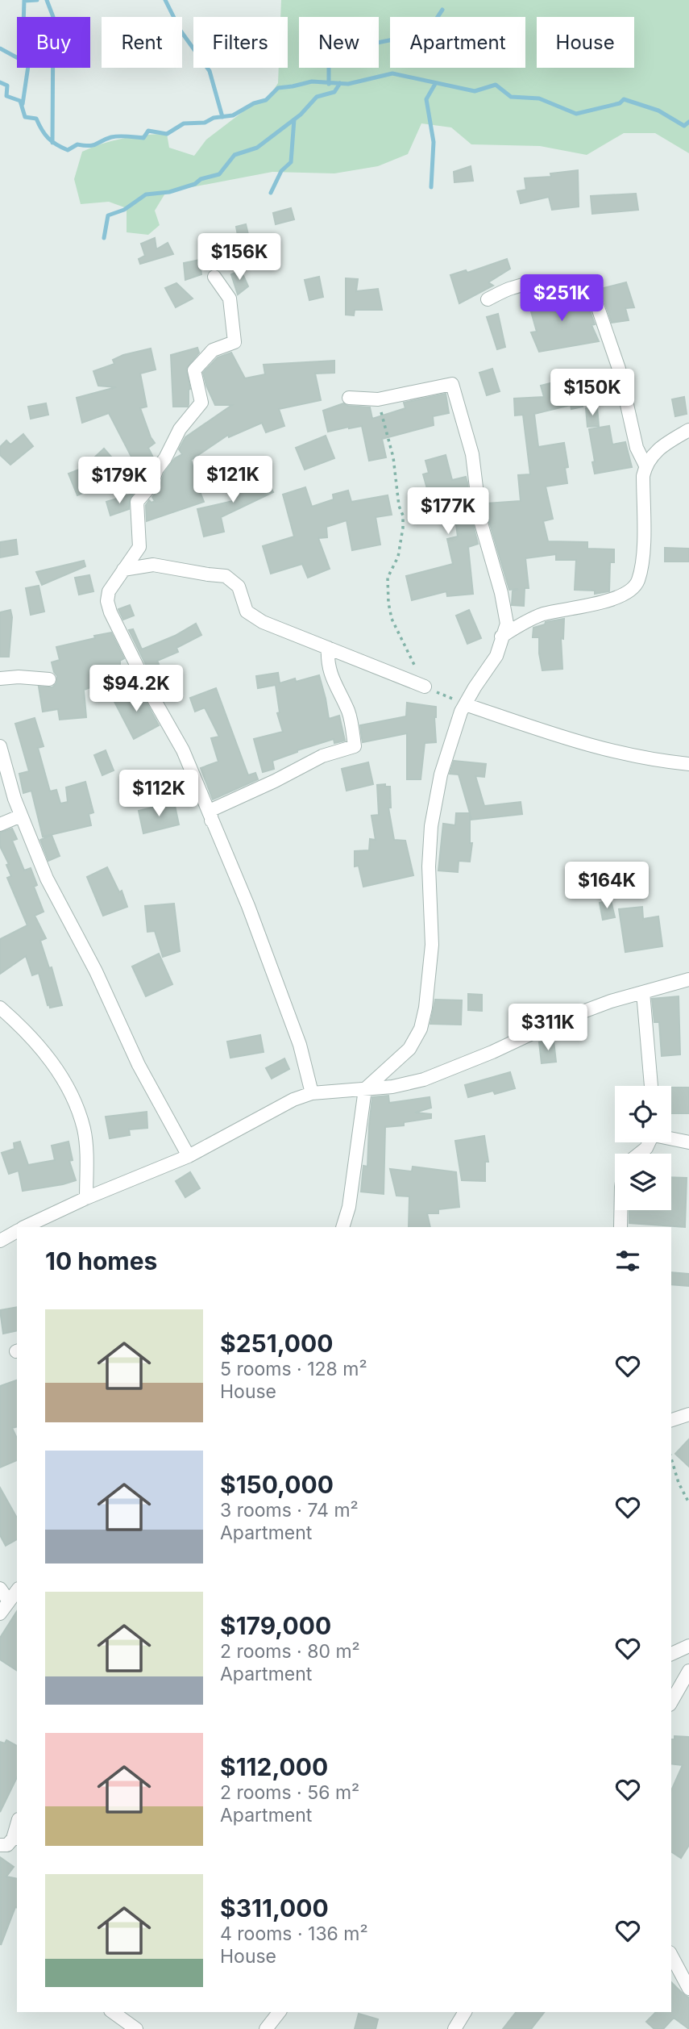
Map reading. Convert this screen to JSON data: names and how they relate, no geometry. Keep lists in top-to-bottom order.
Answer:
{
  "page": {
    "chip": [
      "Buy",
      "Rent",
      "Filters",
      "New",
      "Apartment",
      "House"
    ],
    "price": [
      "$156K",
      "$251K",
      "$150K",
      "$121K",
      "$179K",
      "$177K",
      "$94.2K",
      "$112K",
      "$164K",
      "$311K"
    ],
    "heading": "10 homes",
    "list": [
      {
        "name": "$251,000",
        "note": "5 rooms · 128 m² · House"
      },
      {
        "name": "$150,000",
        "note": "3 rooms · 74 m² · Apartment"
      },
      {
        "name": "$179,000",
        "note": "2 rooms · 80 m² · Apartment"
      },
      {
        "name": "$112,000",
        "note": "2 rooms · 56 m² · Apartment"
      },
      {
        "name": "$311,000",
        "note": "4 rooms · 136 m² · House"
      }
    ]
  }
}
